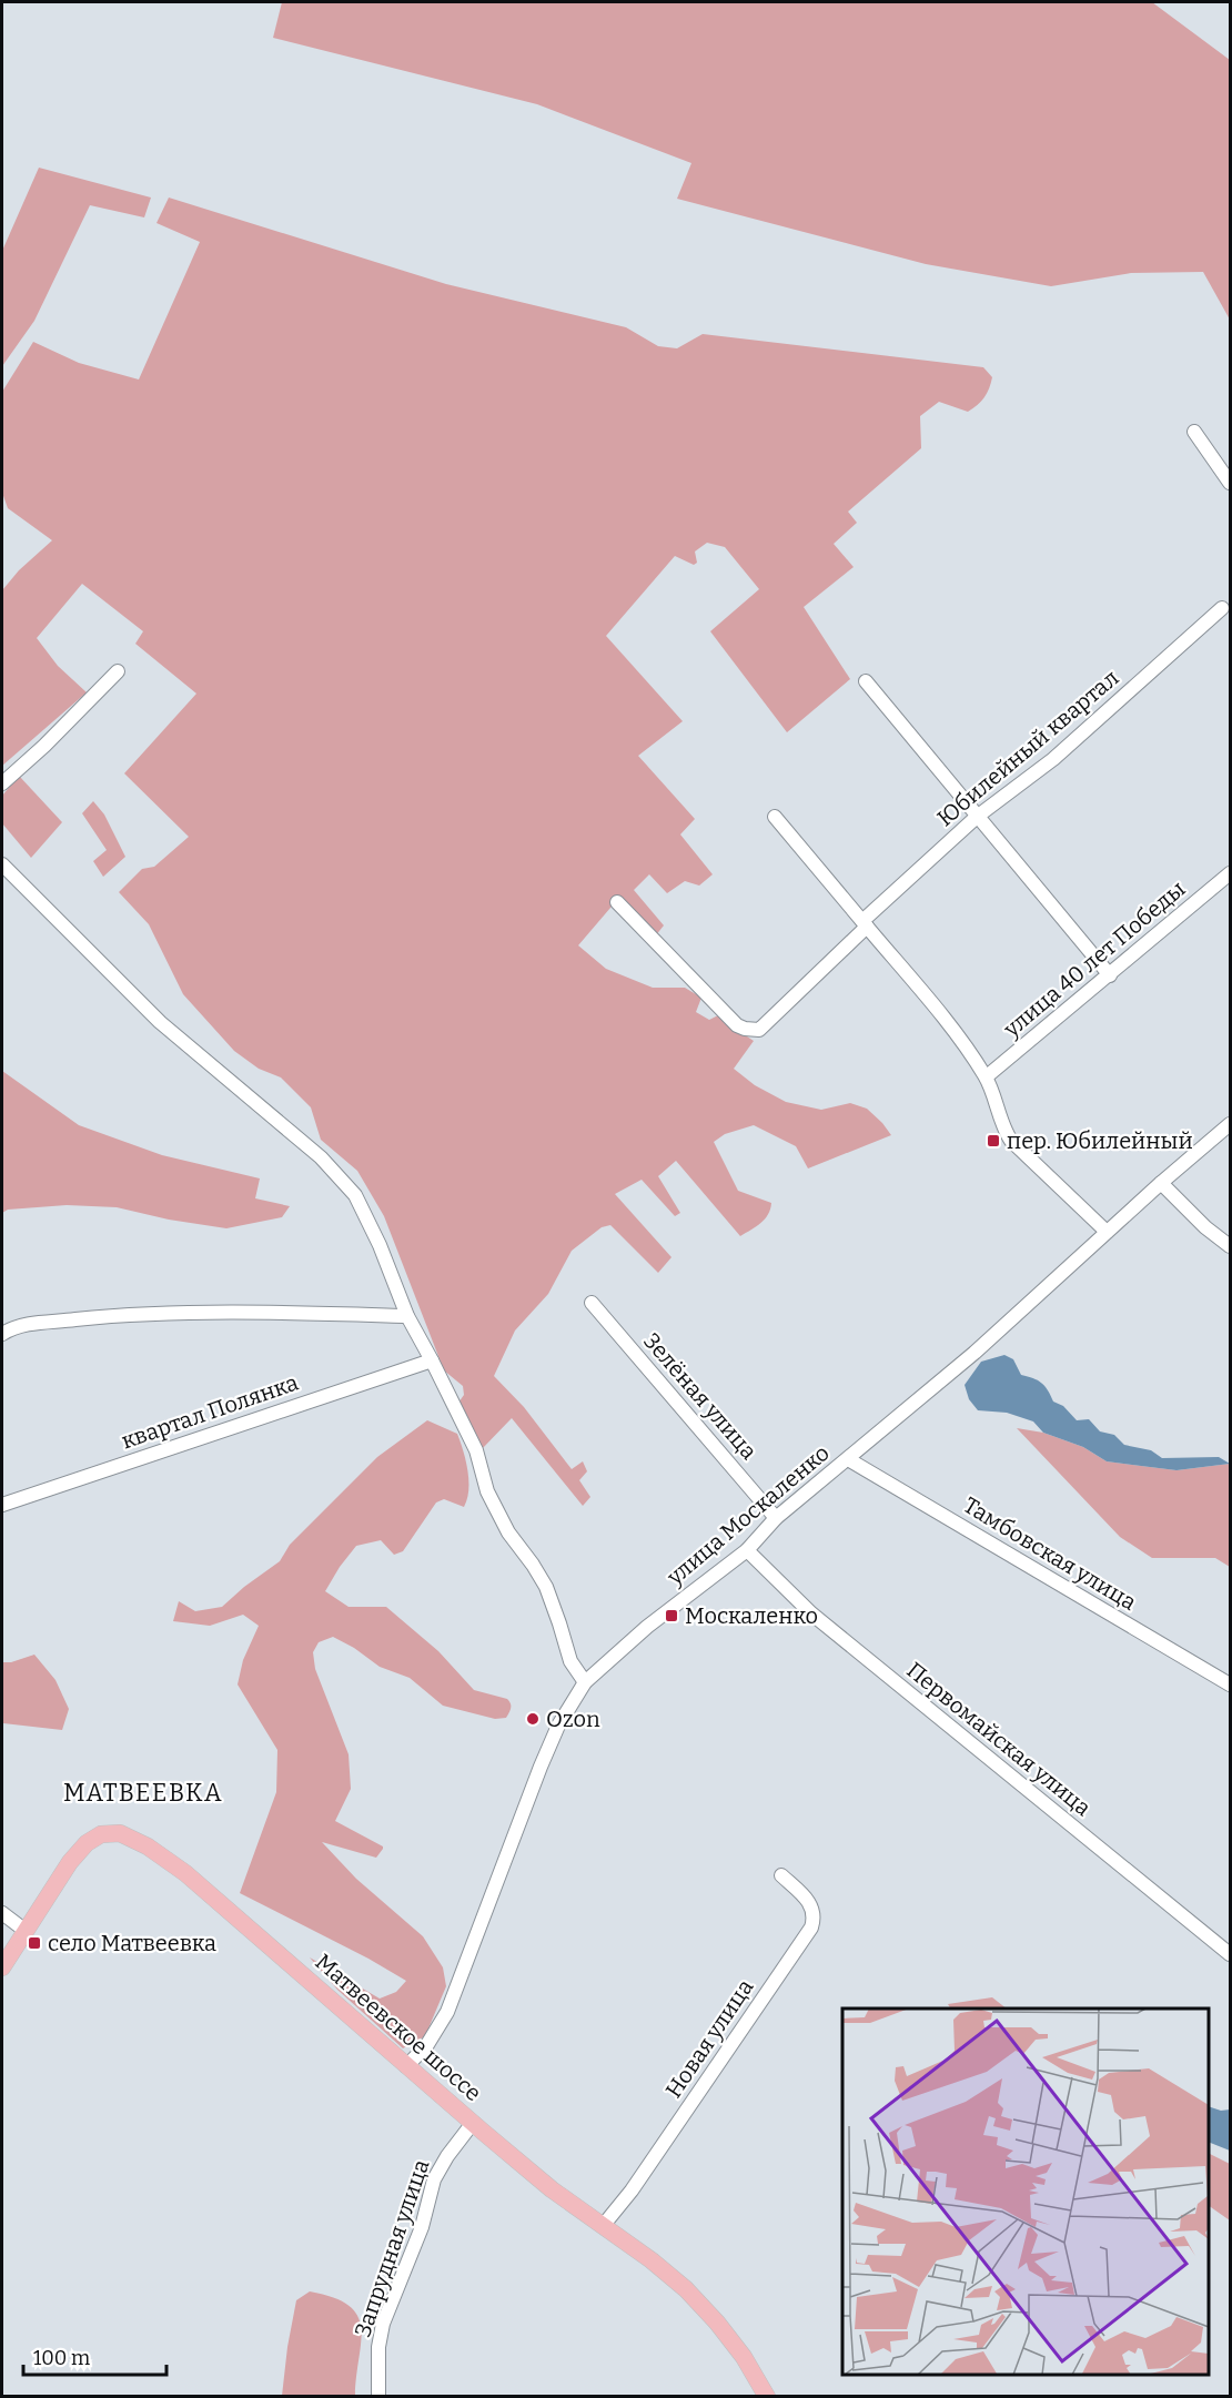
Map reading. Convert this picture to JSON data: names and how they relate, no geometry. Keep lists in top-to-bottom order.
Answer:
{
  "streets": {
    "main road": ["Матвеевское шоссе"],
    "street": [
      "Юбилейный квартал",
      "улица 40 лет Победы",
      "Зелёная улица",
      "квартал Полянка",
      "улица Москаленко",
      "Тамбовская улица",
      "Первомайская улица",
      "Новая улица",
      "Запрудная улица"
    ]
  },
  "crossings": [
    ["Зелёная улица", "улица Москаленко"],
    ["улица Москаленко", "Тамбовская улица"],
    ["улица Москаленко", "Первомайская улица"],
    ["улица Москаленко", "Матвеевское шоссе"],
    ["Матвеевское шоссе", "Новая улица"],
    ["Матвеевское шоссе", "Запрудная улица"]
  ],
  "districts": ["МАТВЕЕВКА"],
  "places": {
    "transit": ["пер. Юбилейный", "Москаленко", "село Матвеевка"],
    "other": ["Ozon"]
  },
  "scale_bar": "100 m"
}
